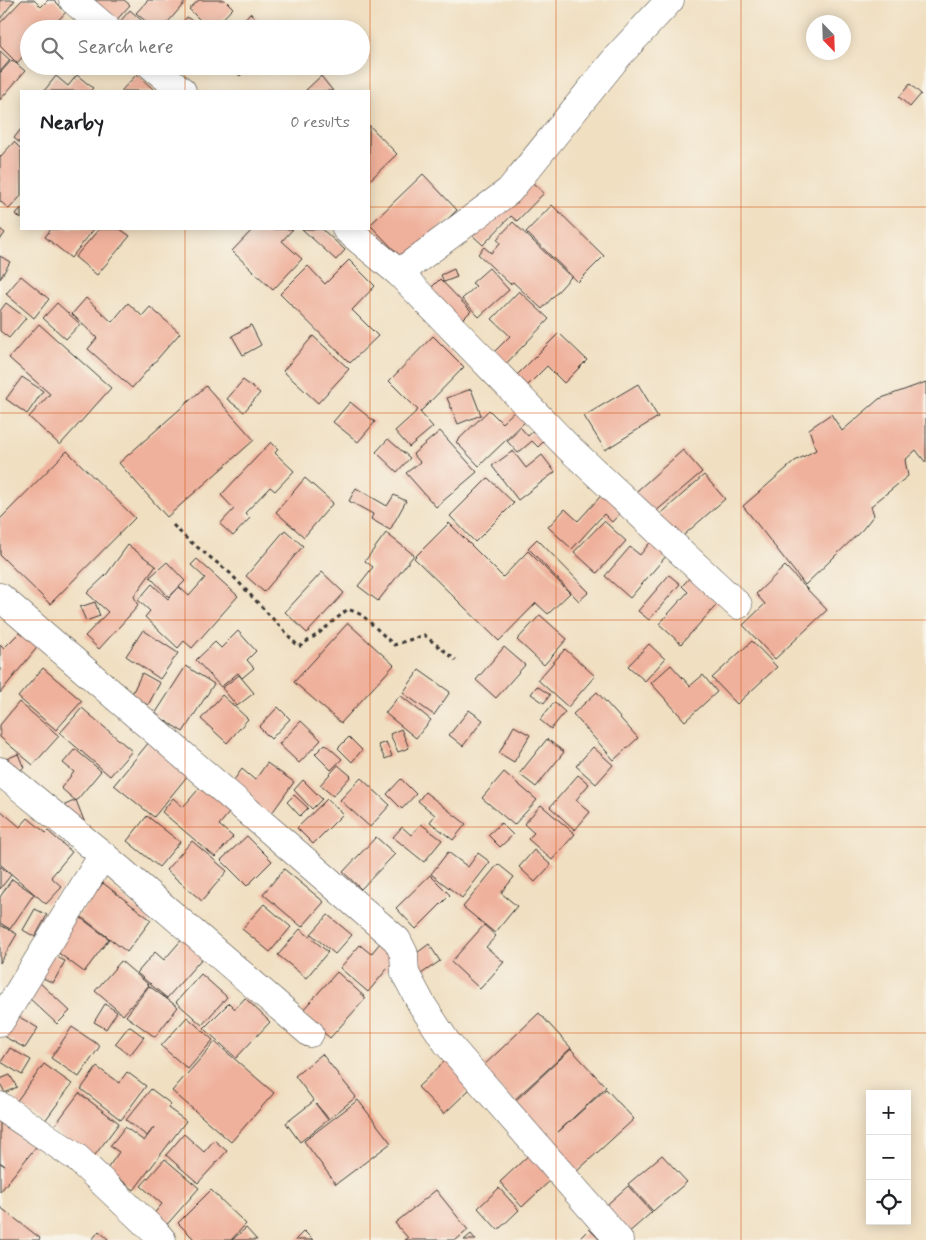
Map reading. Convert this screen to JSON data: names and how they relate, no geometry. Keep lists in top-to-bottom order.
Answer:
{
  "north": "bottom right",
  "page": {
    "search": "Search here",
    "heading": ["Nearby", "0 results"],
    "map_buttons": ["+", "−"]
  }
}
